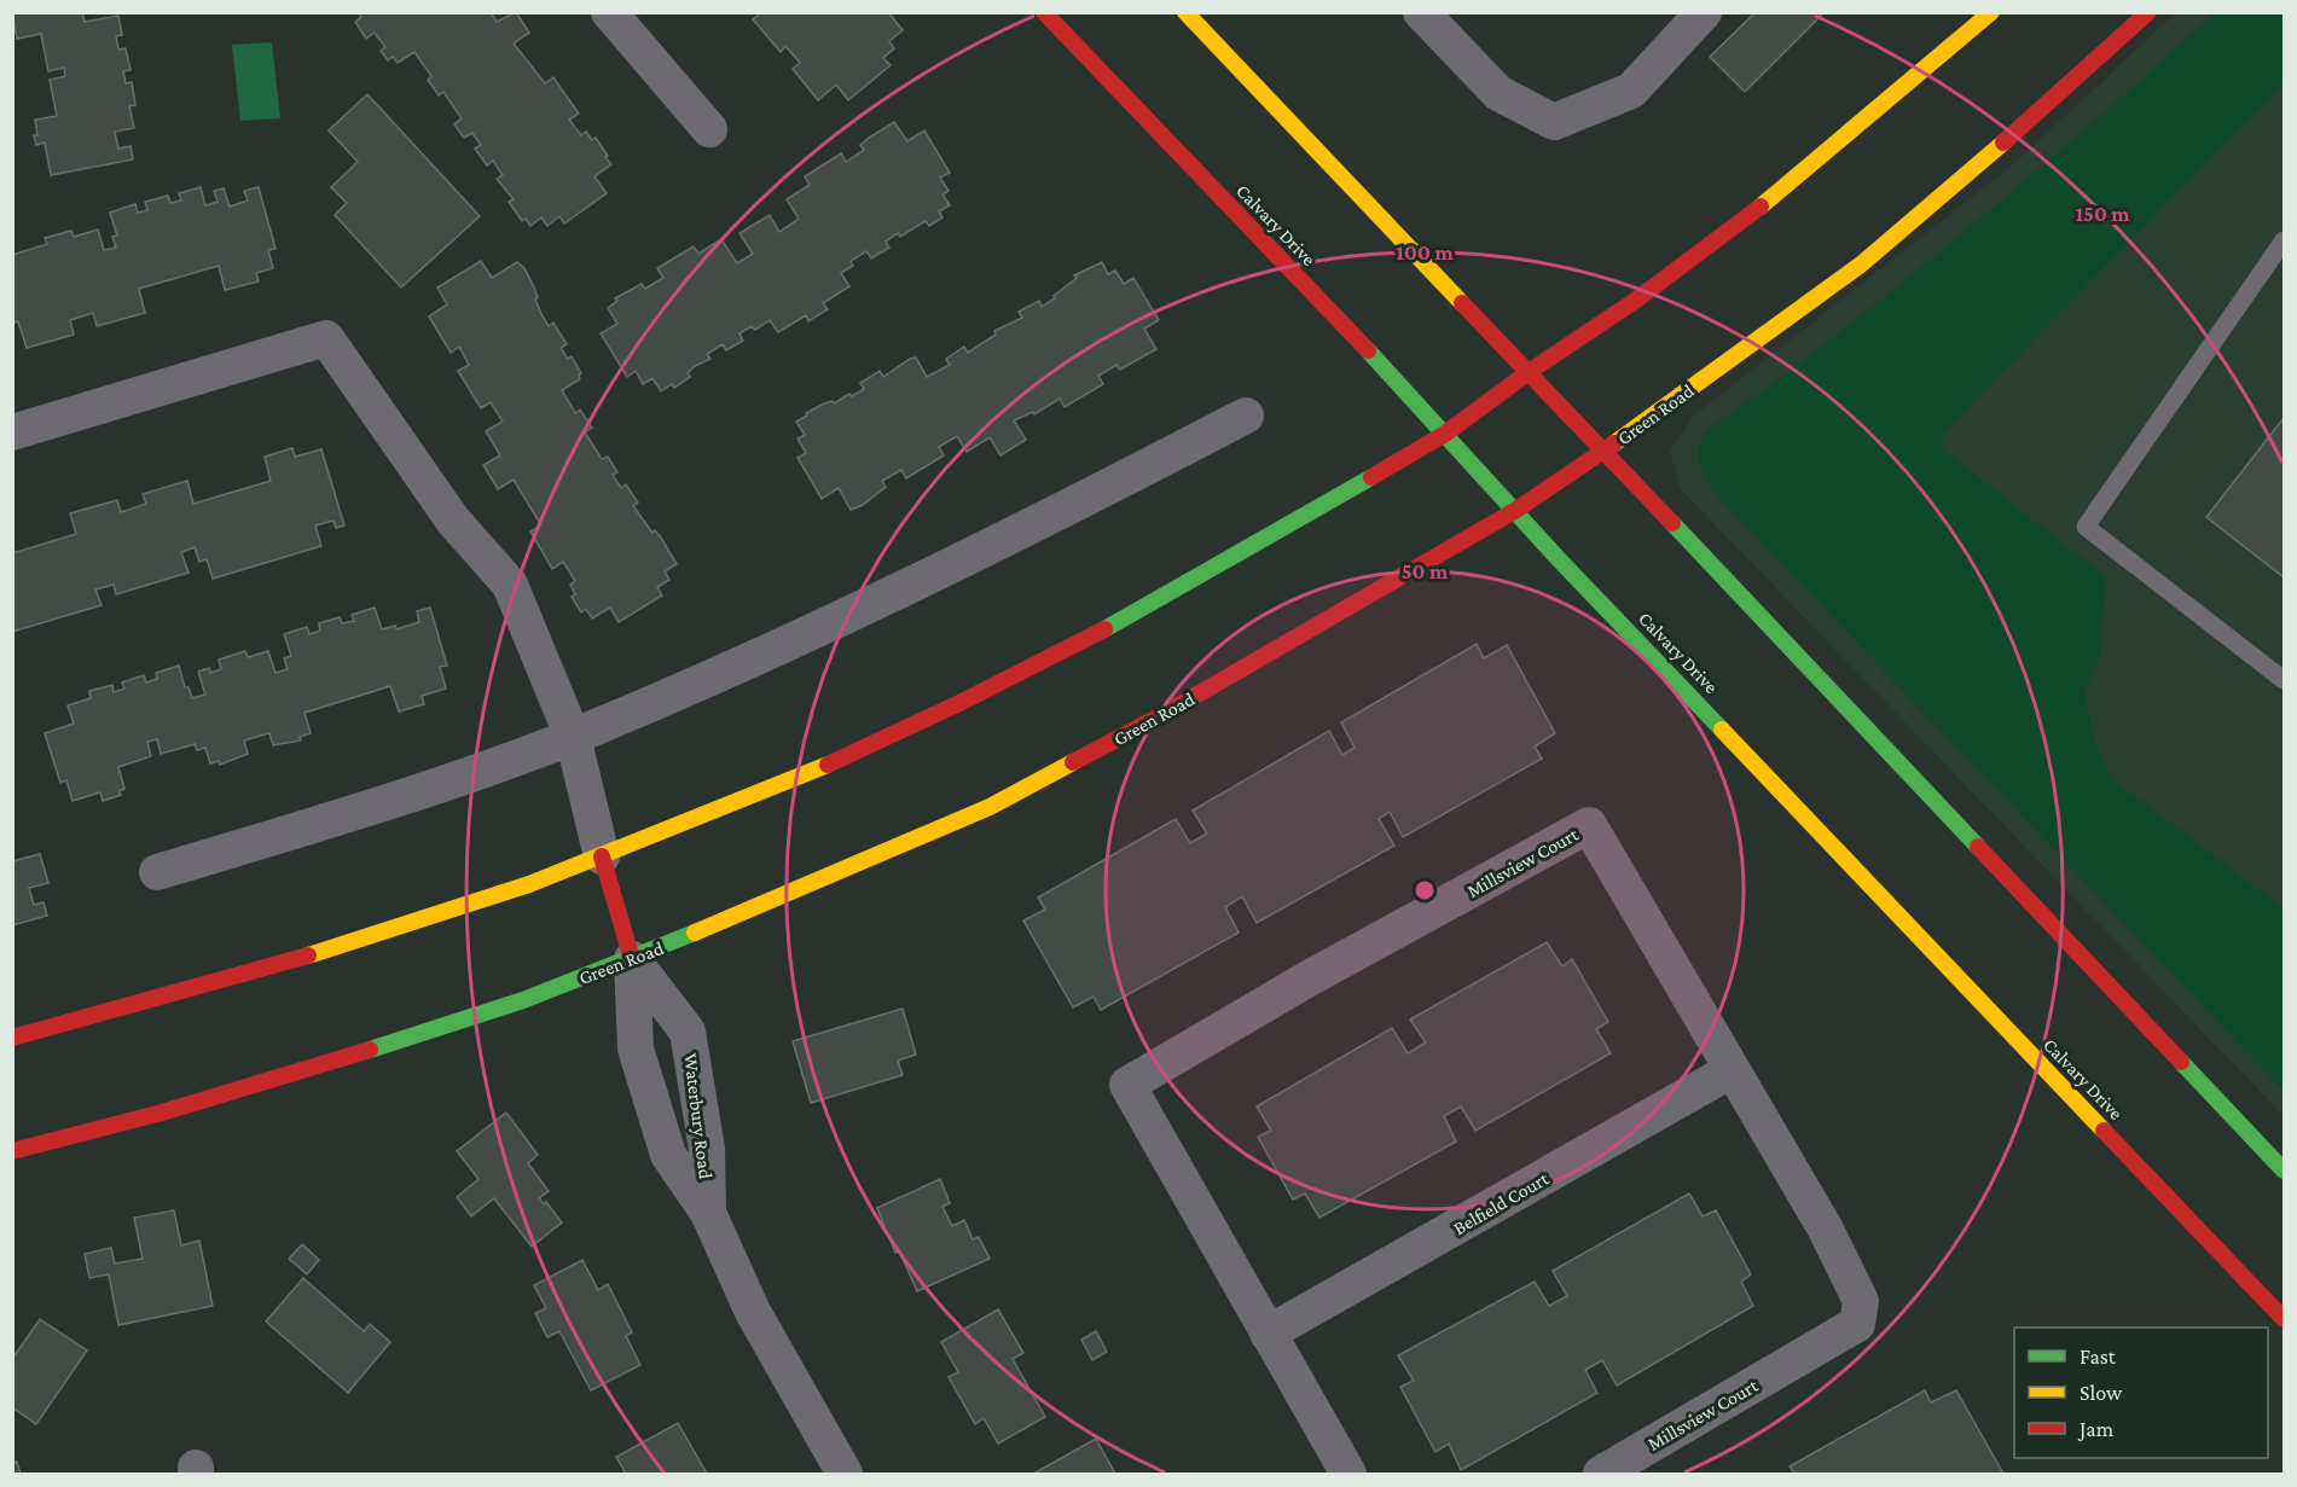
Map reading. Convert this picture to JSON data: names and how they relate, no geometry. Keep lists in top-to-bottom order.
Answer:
{
  "streets": {
    "street": [
      "Calvary Drive",
      "Green Road",
      "Millsview Court",
      "Waterbury Road",
      "Belfield Court"
    ]
  },
  "crossings": [
    ["Calvary Drive", "Green Road"],
    ["Green Road", "Waterbury Road"],
    ["Millsview Court", "Belfield Court"]
  ],
  "legend": ["Fast", "Slow", "Jam"],
  "rings": ["150 m", "100 m", "50 m"]
}
